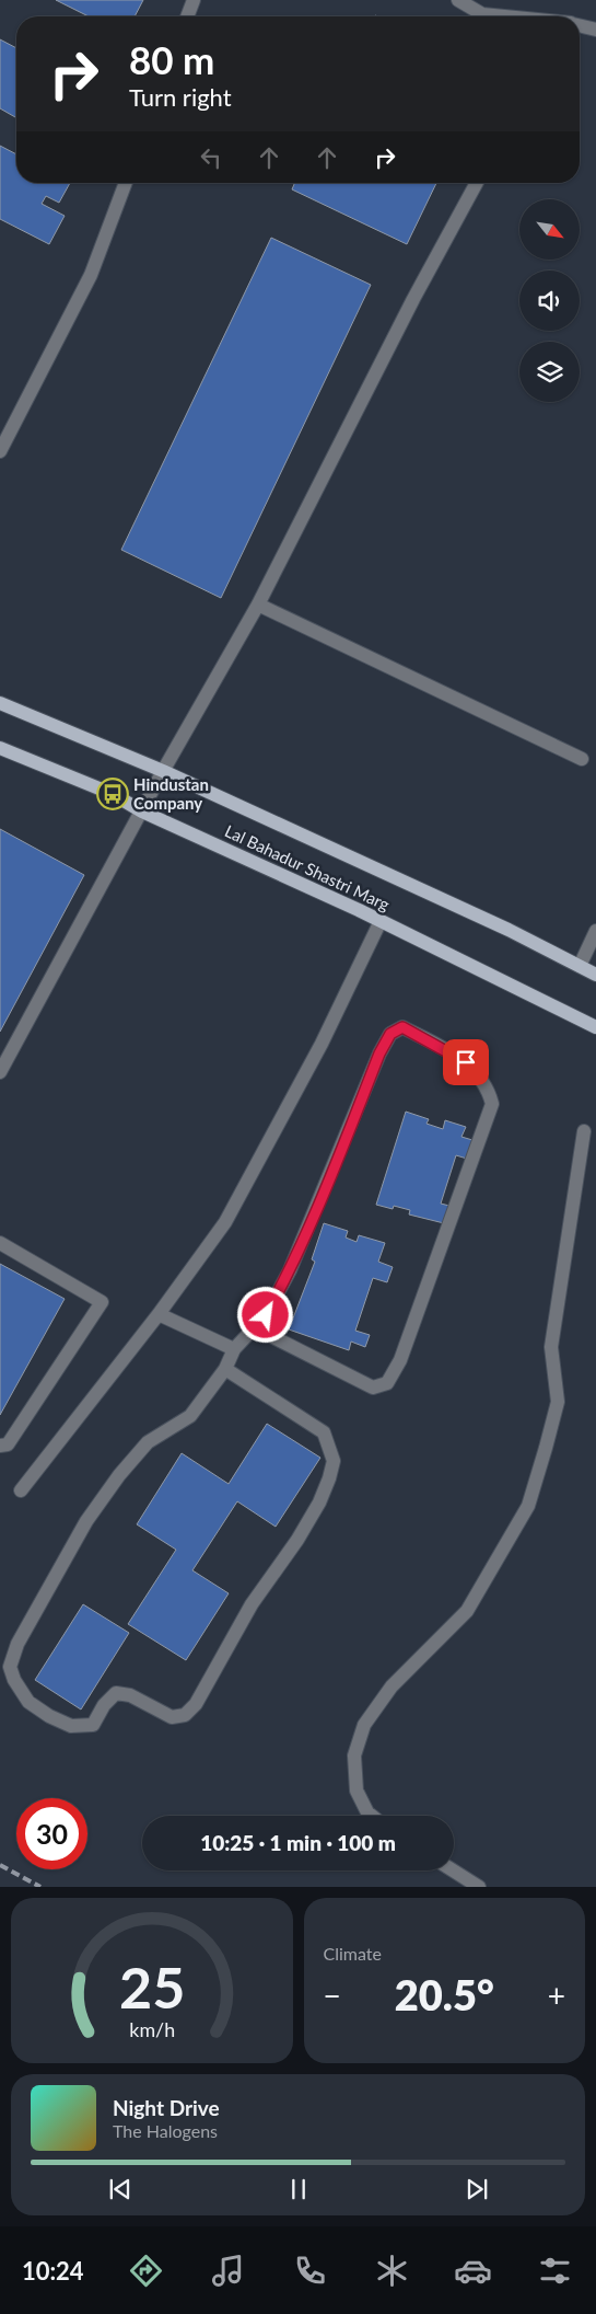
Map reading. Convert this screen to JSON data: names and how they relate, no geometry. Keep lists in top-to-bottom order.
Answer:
{
  "streets": {
    "main road": ["Lal Bahadur Shastri Marg"]
  },
  "places": {
    "bus stop": ["Hindustan Company"]
  },
  "north": "bottom right",
  "page": {
    "turn": ["80 m", "Turn right"],
    "limit": "30",
    "trip": "10:25 · 1 min · 100 m",
    "tile": "Climate",
    "heat": ["−", "20.5°", "+"],
    "song": ["Night Drive", "The Halogens"],
    "tabs": "10:24",
    "gauge": ["25", "km/h"]
  }
}
